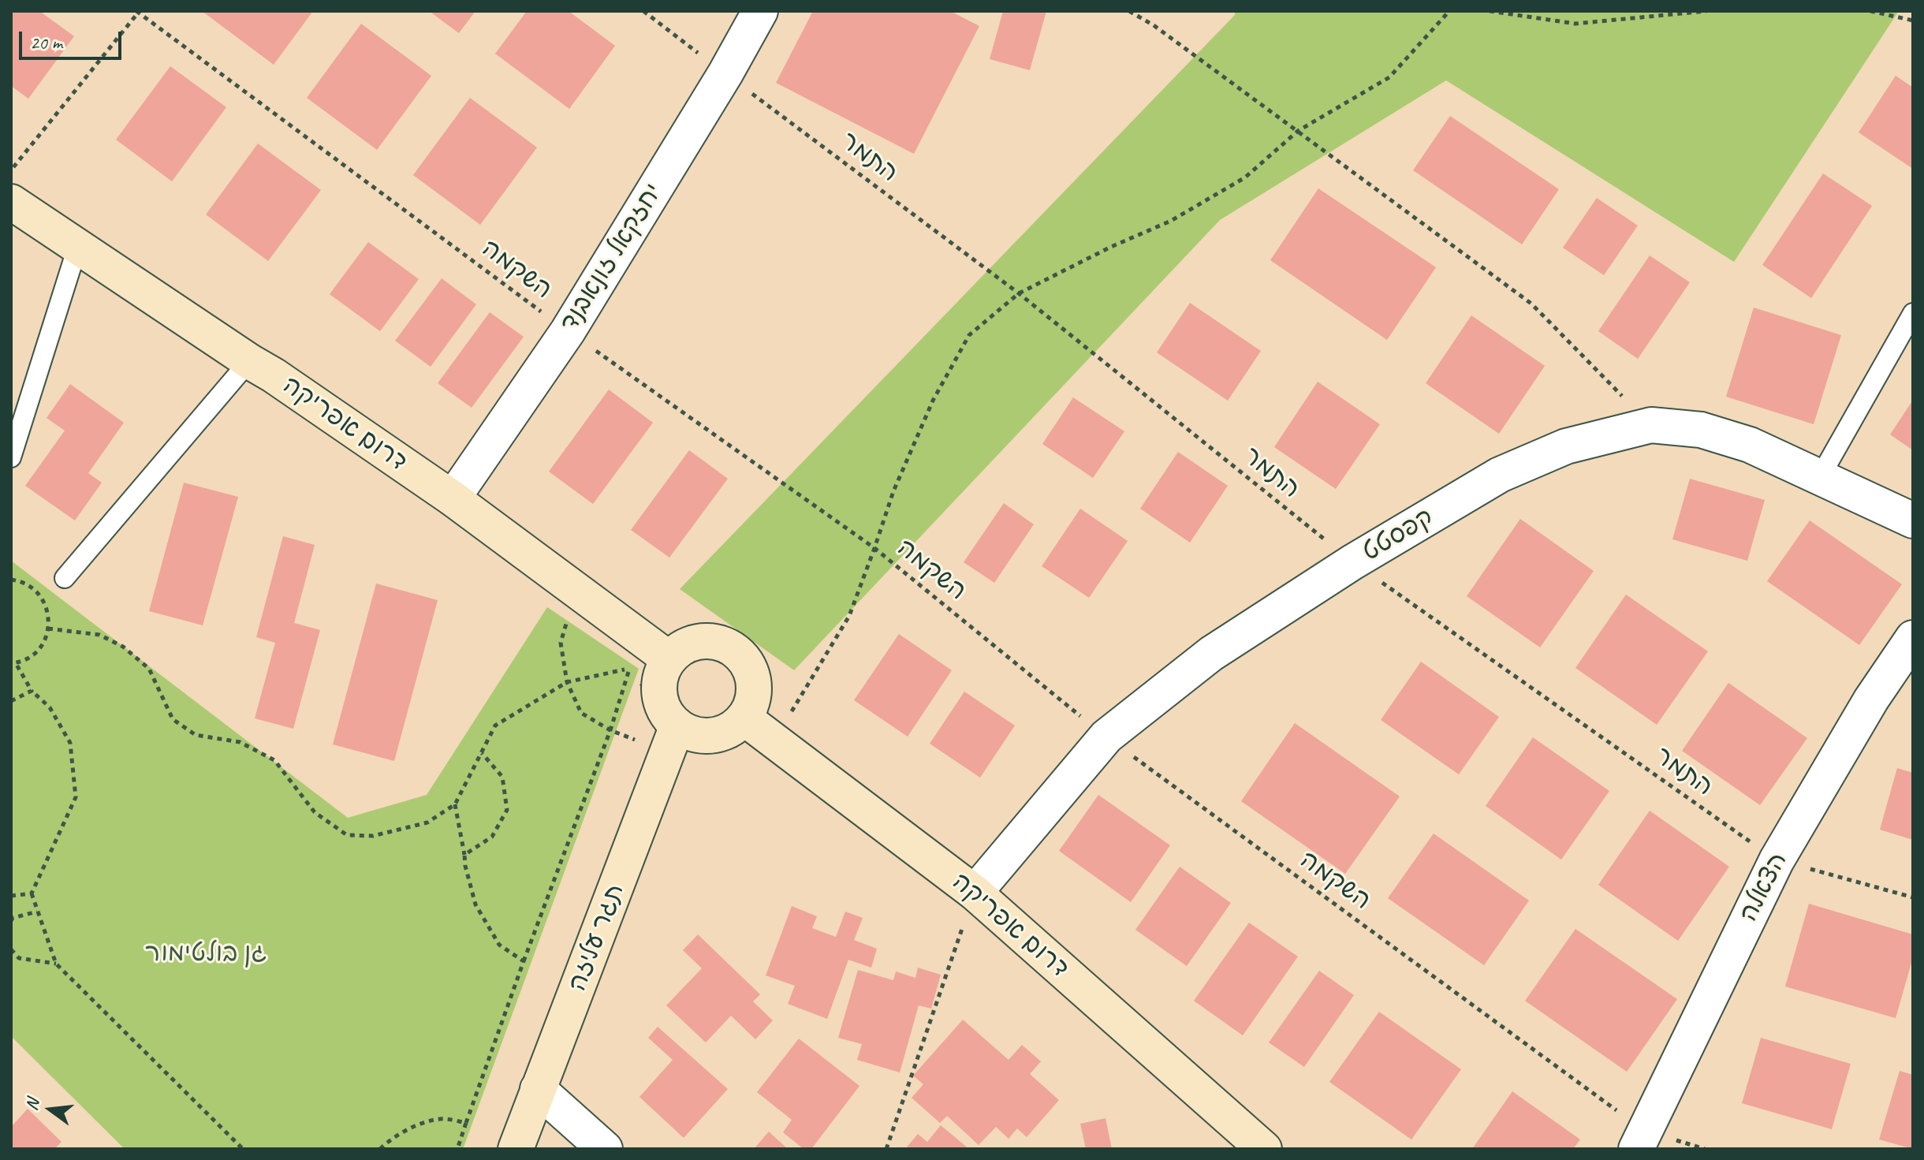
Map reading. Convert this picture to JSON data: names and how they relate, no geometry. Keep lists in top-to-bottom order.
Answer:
{
  "streets": {
    "street": [
      "יחזקאל זונאבנד",
      "דרום אפריקה",
      "קפסטט",
      "הצאלה",
      "תגר עליזה"
    ],
    "path": ["התמר", "השקמה"]
  },
  "crossings": [
    ["התמר", "יחזקאל זונאבנד"],
    ["התמר", "קפסטט"],
    ["התמר", "הצאלה"],
    ["יחזקאל זונאבנד", "השקמה"],
    ["יחזקאל זונאבנד", "דרום אפריקה"],
    ["השקמה", "קפסטט"],
    ["השקמה", "הצאלה"],
    ["דרום אפריקה", "קפסטט"],
    ["דרום אפריקה", "תגר עליזה"]
  ],
  "parks": ["גן בולטימור"],
  "scale_bar": "20 m",
  "north": "left"
}
